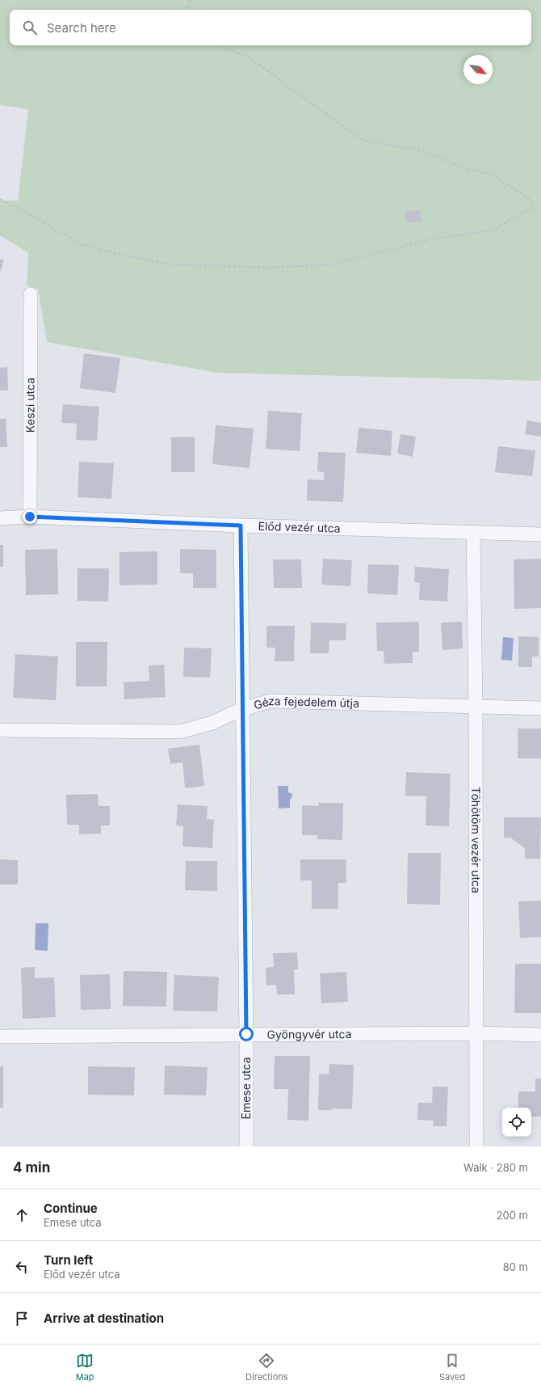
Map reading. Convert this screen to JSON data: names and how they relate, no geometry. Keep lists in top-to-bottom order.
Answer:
{
  "streets": {
    "street": [
      "Keszi utca",
      "Előd vezér utca",
      "Géza fejedelem útja",
      "Töhötöm vezér utca",
      "Gyöngyvér utca",
      "Emese utca"
    ]
  },
  "crossings": [
    ["Keszi utca", "Előd vezér utca"],
    ["Előd vezér utca", "Töhötöm vezér utca"],
    ["Előd vezér utca", "Emese utca"],
    ["Géza fejedelem útja", "Töhötöm vezér utca"],
    ["Géza fejedelem útja", "Emese utca"],
    ["Töhötöm vezér utca", "Gyöngyvér utca"],
    ["Gyöngyvér utca", "Emese utca"]
  ],
  "north": "bottom right",
  "page": {
    "search": "Search here",
    "heading": ["4 min", "Walk · 280 m"],
    "list": [
      ["Continue", "Emese utca", "200 m"],
      ["Turn left", "Előd vezér utca", "80 m"],
      "Arrive at destination"
    ],
    "nav": ["Map", "Directions", "Saved"]
  }
}
